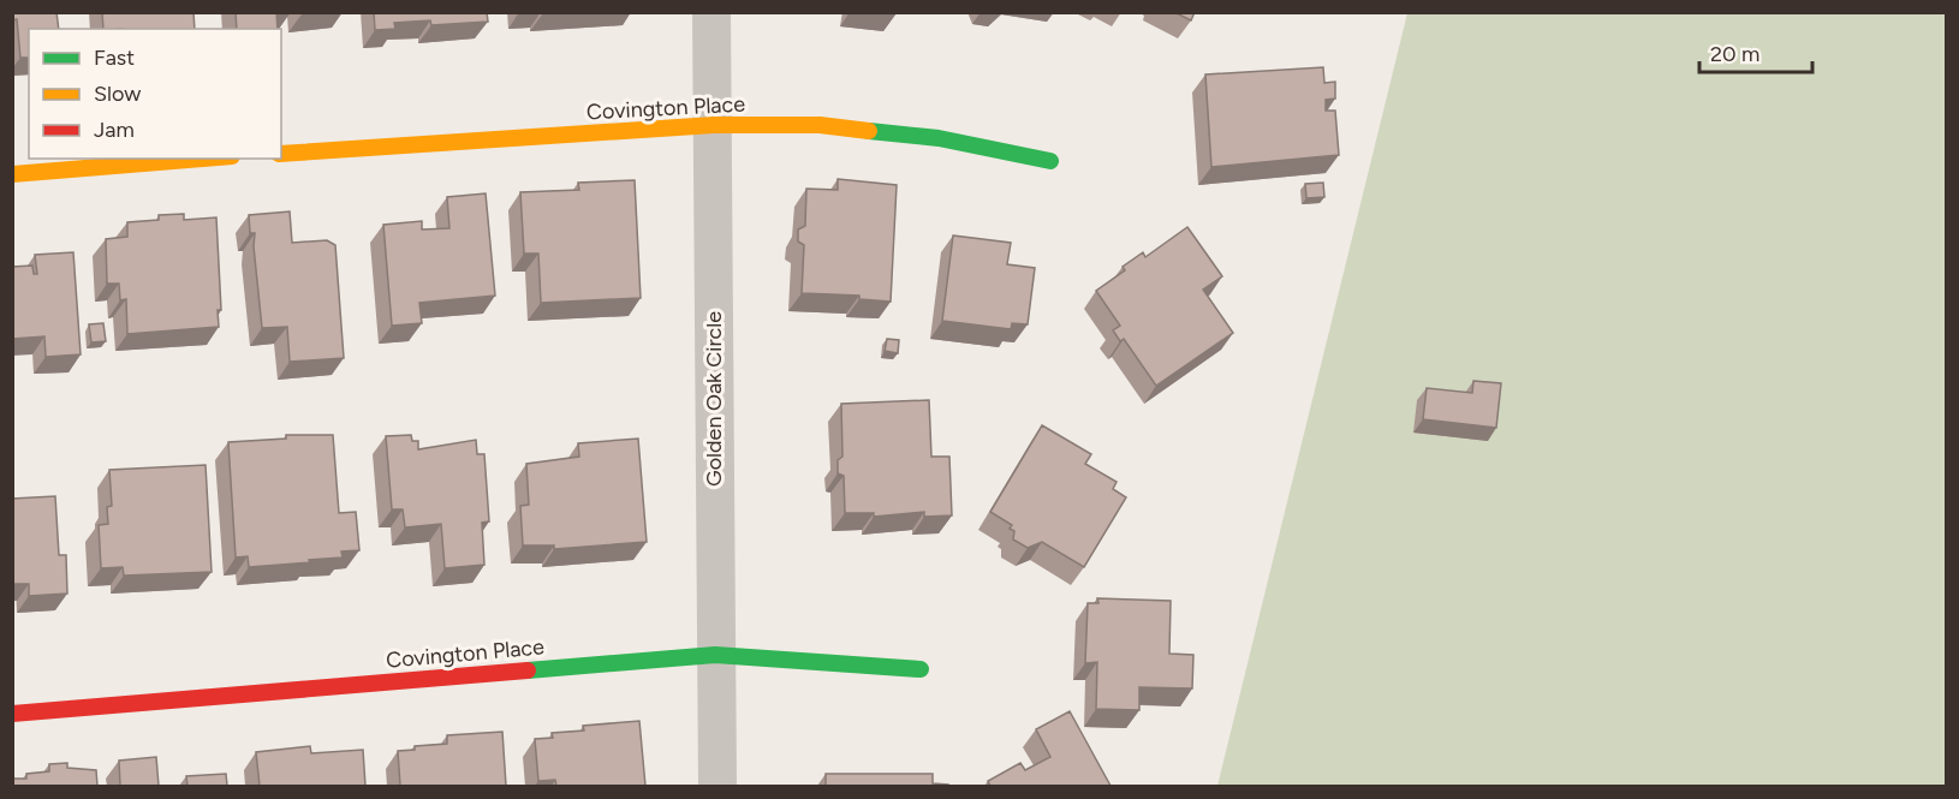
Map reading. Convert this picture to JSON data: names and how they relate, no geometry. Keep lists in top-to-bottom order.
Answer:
{
  "streets": {
    "street": ["Covington Place", "Golden Oak Circle"]
  },
  "crossings": [
    ["Covington Place", "Golden Oak Circle"]
  ],
  "legend": ["Fast", "Slow", "Jam"],
  "scale_bar": "20 m"
}
